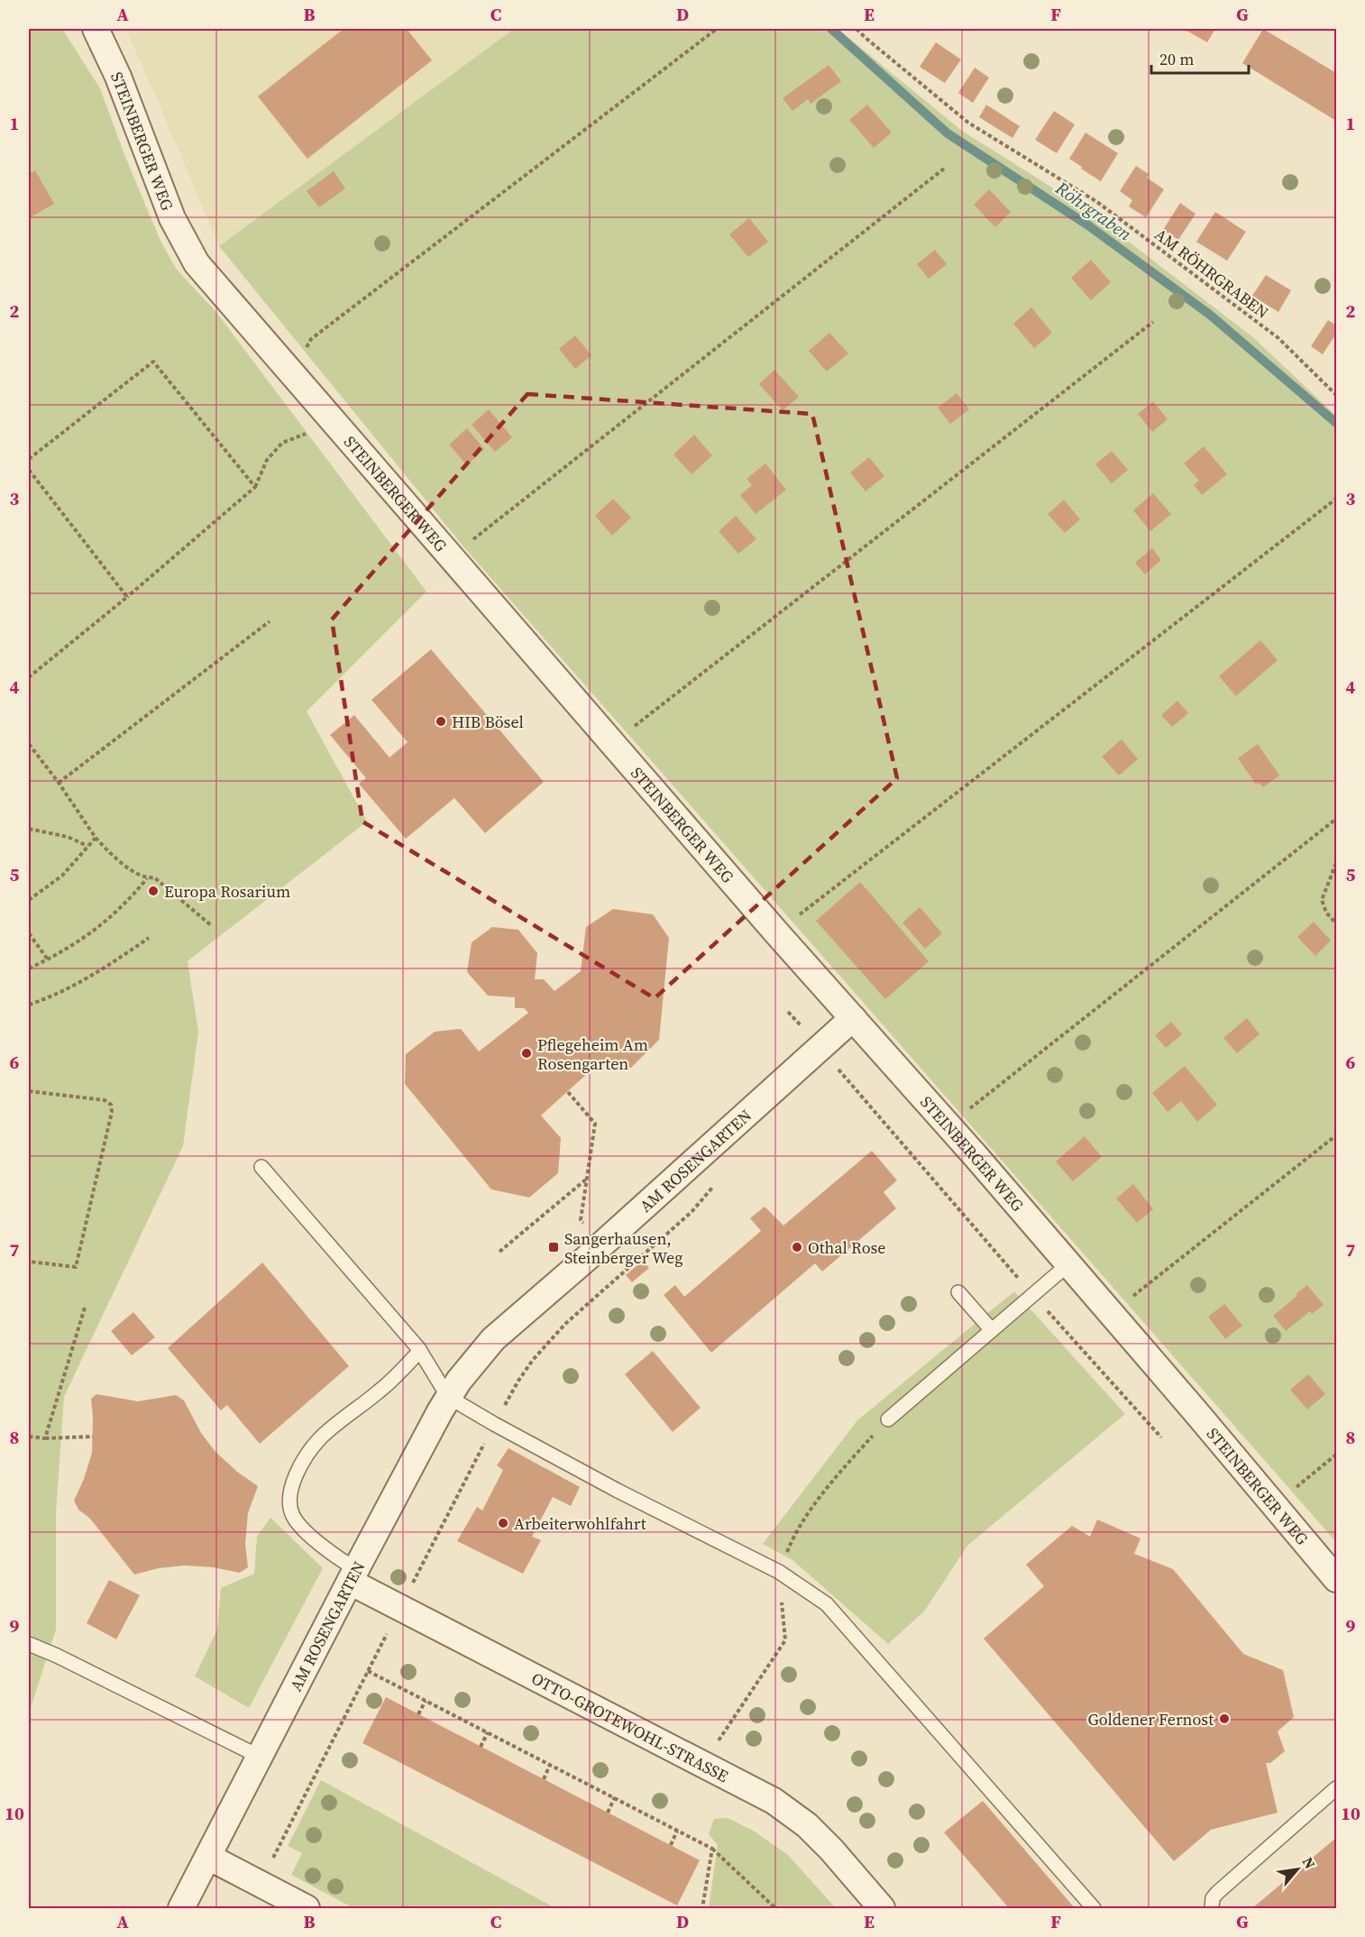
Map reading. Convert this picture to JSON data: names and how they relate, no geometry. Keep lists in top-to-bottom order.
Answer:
{
  "streets": {
    "street": ["STEINBERGER WEG", "AM ROSENGARTEN", "OTTO-GROTEWOHL-STRASSE"],
    "path": ["AM RÖHRGRABEN"]
  },
  "crossings": [
    ["STEINBERGER WEG", "AM ROSENGARTEN"],
    ["AM ROSENGARTEN", "OTTO-GROTEWOHL-STRASSE"]
  ],
  "water": ["Röhrgraben"],
  "places": {
    "other": [
      "HIB Bösel",
      "Europa Rosarium",
      "Pflegeheim Am Rosengarten",
      "Othal Rose",
      "Arbeiterwohlfahrt",
      "Goldener Fernost"
    ],
    "transit": ["Sangerhausen, Steinberger Weg"]
  },
  "scale_bar": "20 m",
  "north": "top right",
  "grid": {
    "columns": [
      "A",
      "B",
      "C",
      "D",
      "E",
      "F",
      "G"
    ],
    "rows": [
      "1",
      "2",
      "3",
      "4",
      "5",
      "6",
      "7",
      "8",
      "9",
      "10"
    ]
  }
}
